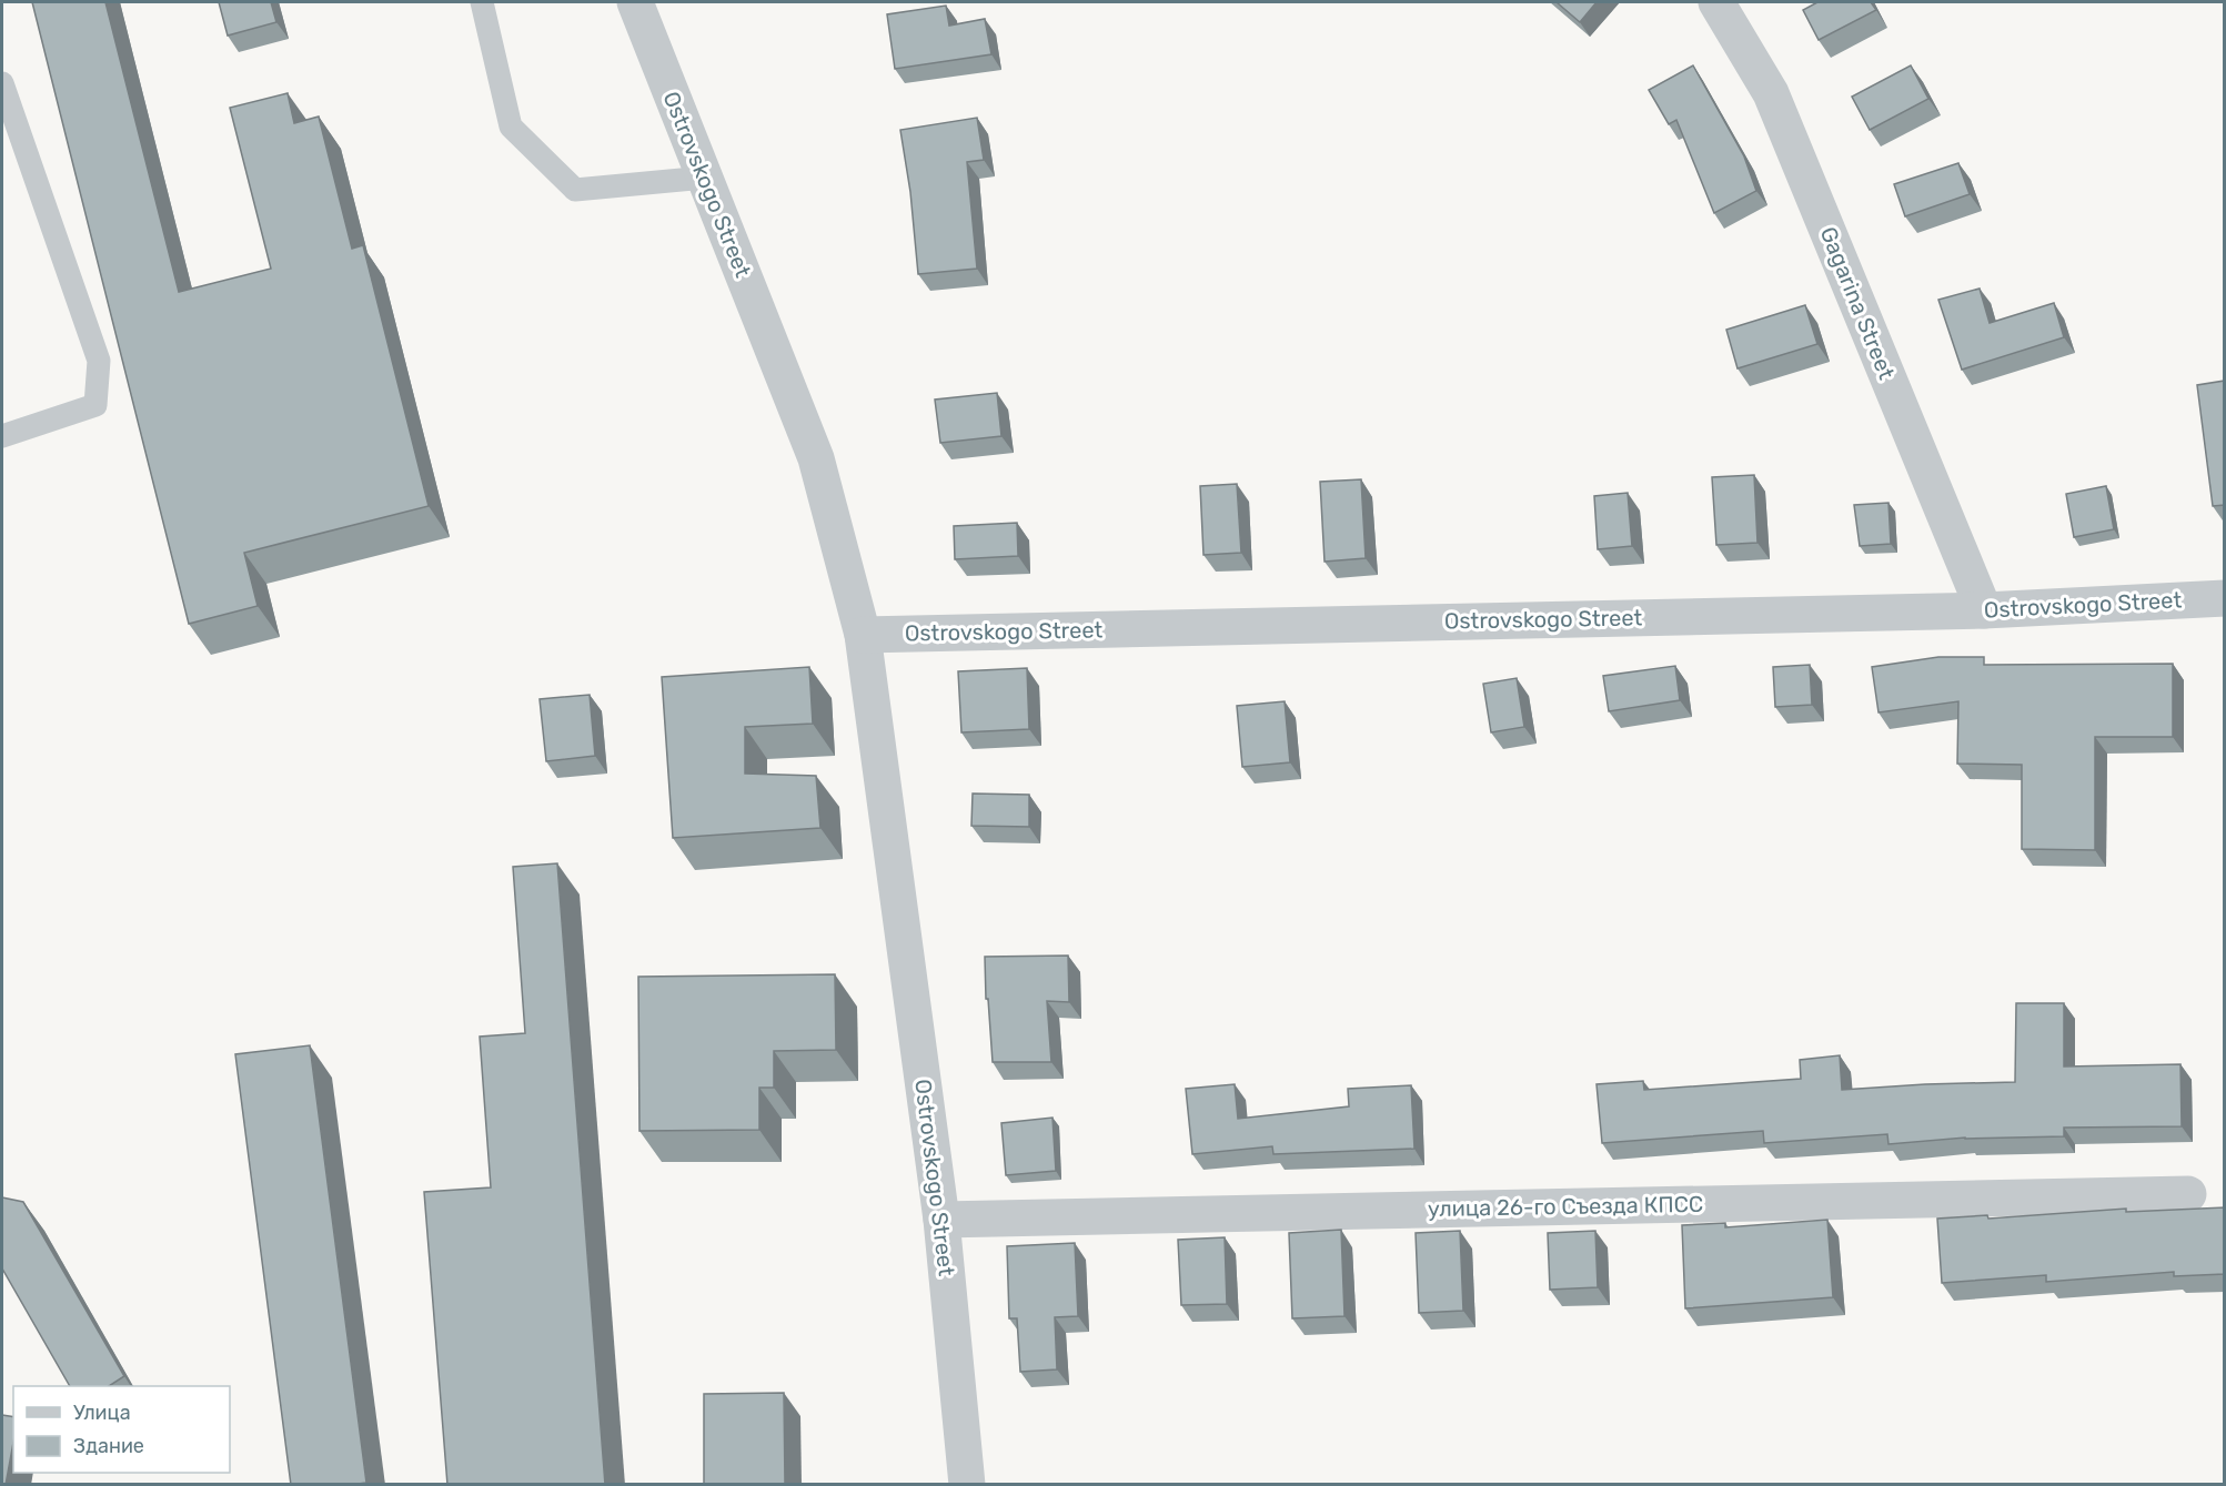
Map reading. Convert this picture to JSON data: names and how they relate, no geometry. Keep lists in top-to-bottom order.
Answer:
{
  "streets": {
    "street": ["Ostrovskogo Street", "Gagarina Street", "улица 26-го Съезда КПСС"]
  },
  "crossings": [
    ["Ostrovskogo Street", "Gagarina Street"],
    ["Ostrovskogo Street", "улица 26-го Съезда КПСС"]
  ],
  "legend": ["Улица", "Здание"]
}
